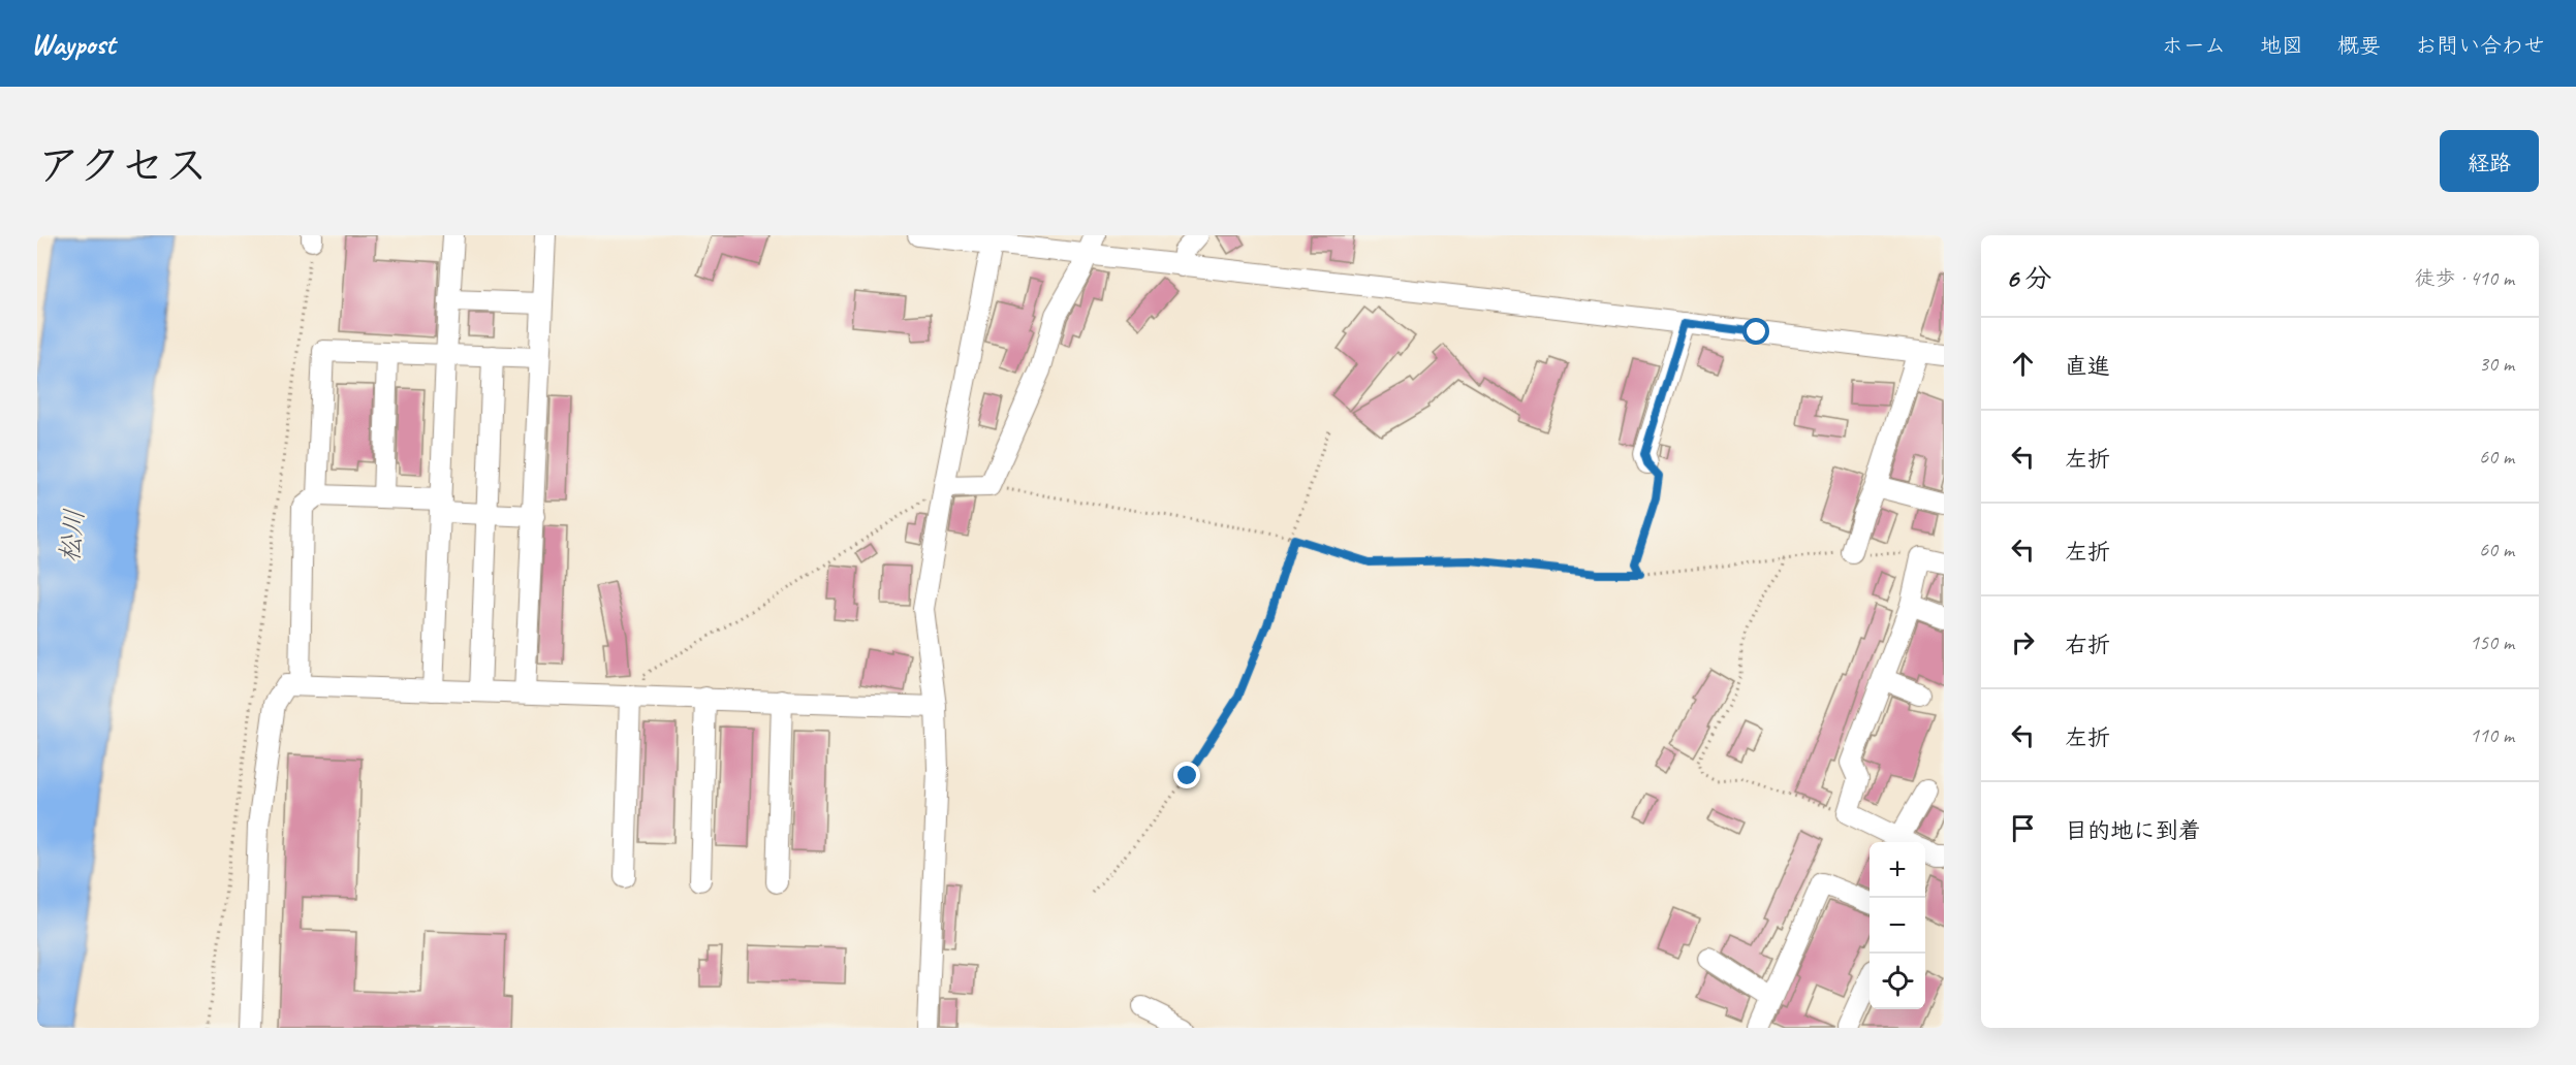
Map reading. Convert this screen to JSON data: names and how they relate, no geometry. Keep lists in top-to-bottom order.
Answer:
{
  "water": ["松川"],
  "page": {
    "header": "Waypost",
    "nav": [
      "ホーム",
      "地図",
      "概要",
      "お問い合わせ"
    ],
    "title": "アクセス",
    "buttons": "経路",
    "heading": ["6 分", "徒歩 · 410 m"],
    "list": [
      ["直進", "30 m"],
      ["左折", "60 m"],
      ["左折", "60 m"],
      ["右折", "150 m"],
      ["左折", "110 m"],
      "目的地に到着"
    ],
    "map_buttons": ["+", "−"]
  }
}
